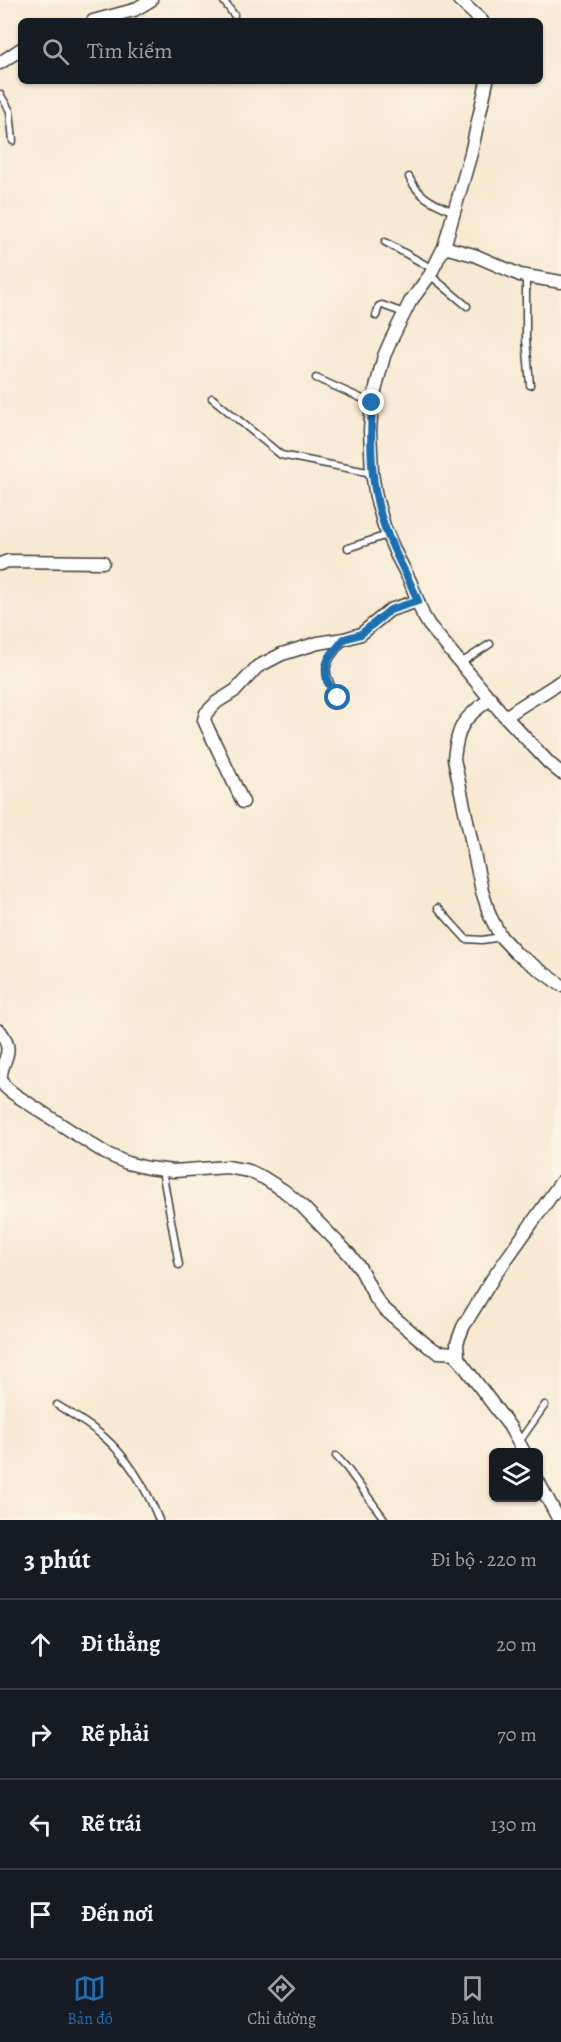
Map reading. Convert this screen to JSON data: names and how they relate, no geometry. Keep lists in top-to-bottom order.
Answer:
{
  "page": {
    "search": "Tìm kiếm",
    "heading": ["3 phút", "Đi bộ · 220 m"],
    "list": [
      ["Đi thẳng", "20 m"],
      ["Rẽ phải", "70 m"],
      ["Rẽ trái", "130 m"],
      "Đến nơi"
    ],
    "nav": ["Bản đồ", "Chỉ đường", "Đã lưu"]
  }
}
